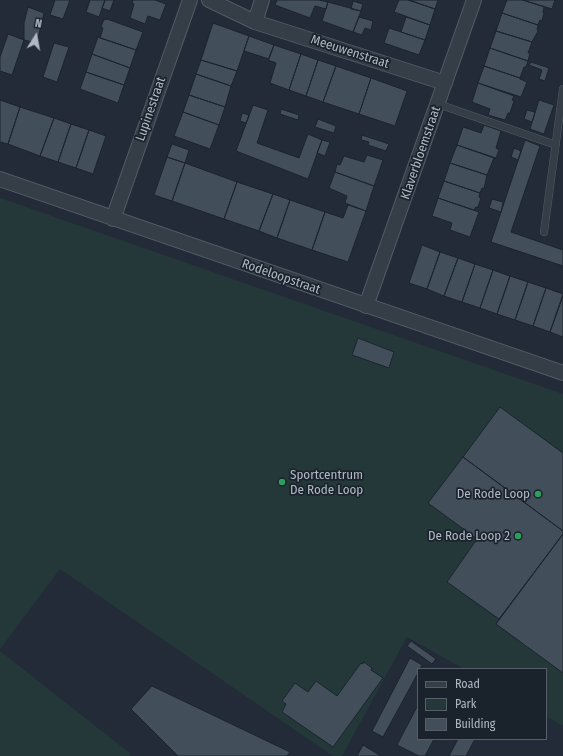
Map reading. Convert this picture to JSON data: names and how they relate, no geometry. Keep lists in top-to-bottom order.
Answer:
{
  "streets": {
    "street": [
      "Meeuwenstraat",
      "Lupinestraat",
      "Klaverbloemstraat",
      "Rodeloopstraat"
    ]
  },
  "crossings": [
    ["Meeuwenstraat", "Klaverbloemstraat"],
    ["Lupinestraat", "Rodeloopstraat"],
    ["Klaverbloemstraat", "Rodeloopstraat"]
  ],
  "places": ["Sportcentrum De Rode Loop", "De Rode Loop", "De Rode Loop 2"],
  "legend": ["Road", "Park", "Building"],
  "north": "top"
}
